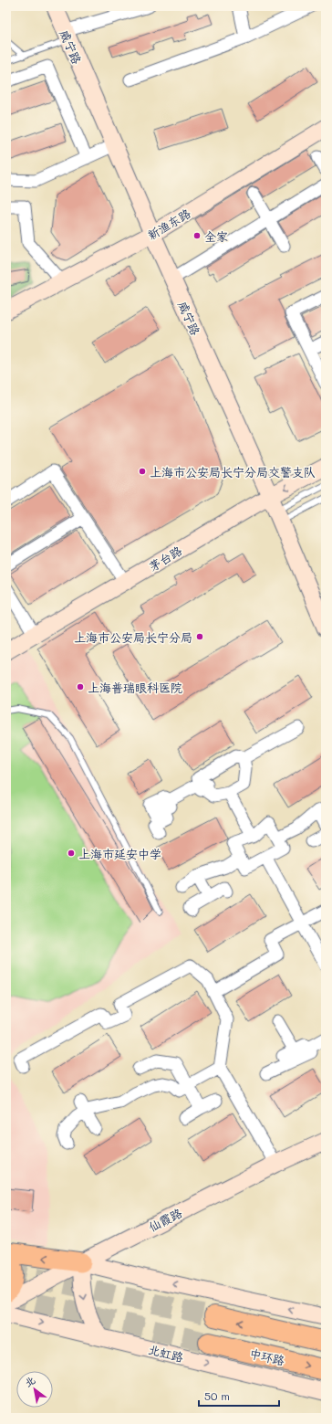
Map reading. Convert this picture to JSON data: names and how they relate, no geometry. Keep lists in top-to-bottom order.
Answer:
{
  "streets": {
    "highway": ["中环路"],
    "street": [
      "威宁路",
      "新渔东路",
      "茅台路",
      "仙霞路",
      "北虹路"
    ]
  },
  "crossings": [
    ["威宁路", "新渔东路"],
    ["威宁路", "茅台路"]
  ],
  "places": [
    "全家",
    "上海市公安局长宁分局交警支队",
    "上海市公安局长宁分局",
    "上海普瑞眼科医院",
    "上海市延安中学"
  ],
  "scale_bar": "50 m",
  "north": "top left"
}
